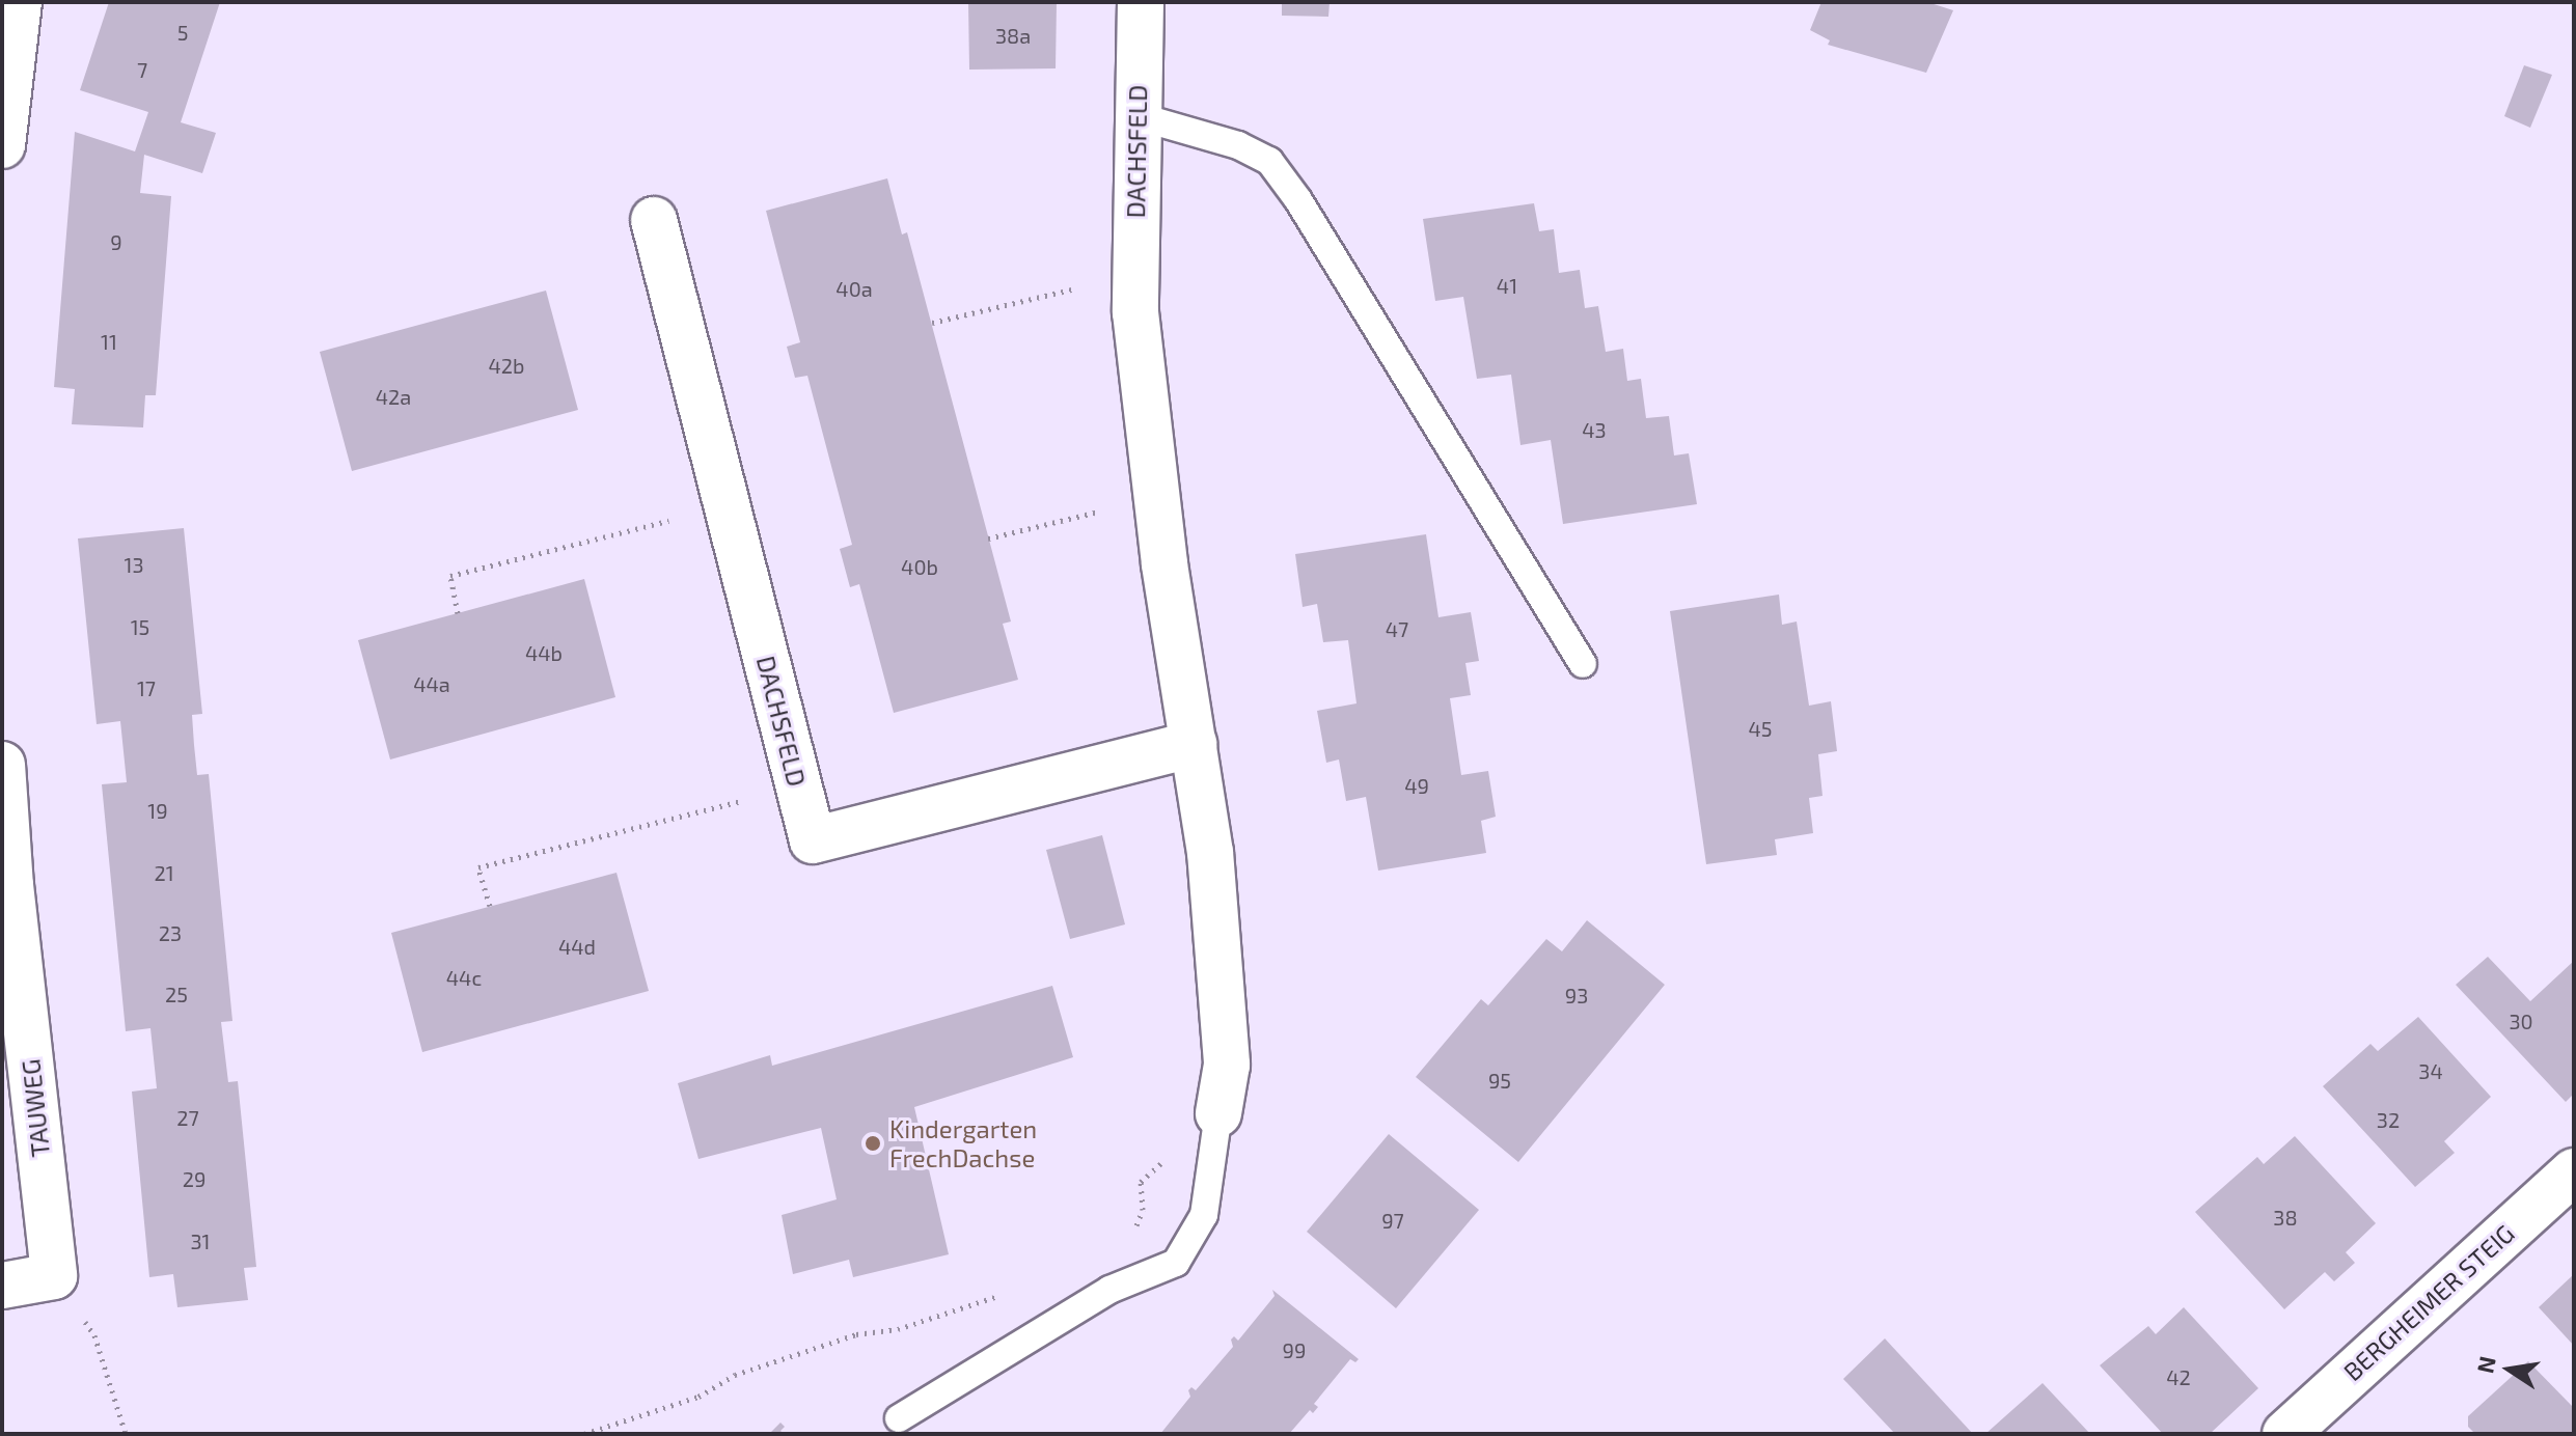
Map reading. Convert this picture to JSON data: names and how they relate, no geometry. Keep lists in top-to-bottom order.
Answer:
{
  "streets": {
    "street": ["DACHSFELD", "TAUWEG", "BERGHEIMER STEIG"]
  },
  "places": ["Kindergarten FrechDachse"],
  "house_numbers": [
    "5",
    "38a",
    "7",
    "9",
    "41",
    "40a",
    "11",
    "42b",
    "42a",
    "43",
    "13",
    "40b",
    "15",
    "47",
    "44b",
    "44a",
    "17",
    "45",
    "49",
    "19",
    "21",
    "23",
    "44d",
    "44c",
    "25",
    "93",
    "30",
    "34",
    "95",
    "27",
    "32",
    "29",
    "38",
    "97",
    "31",
    "99",
    "42"
  ],
  "north": "left"
}
